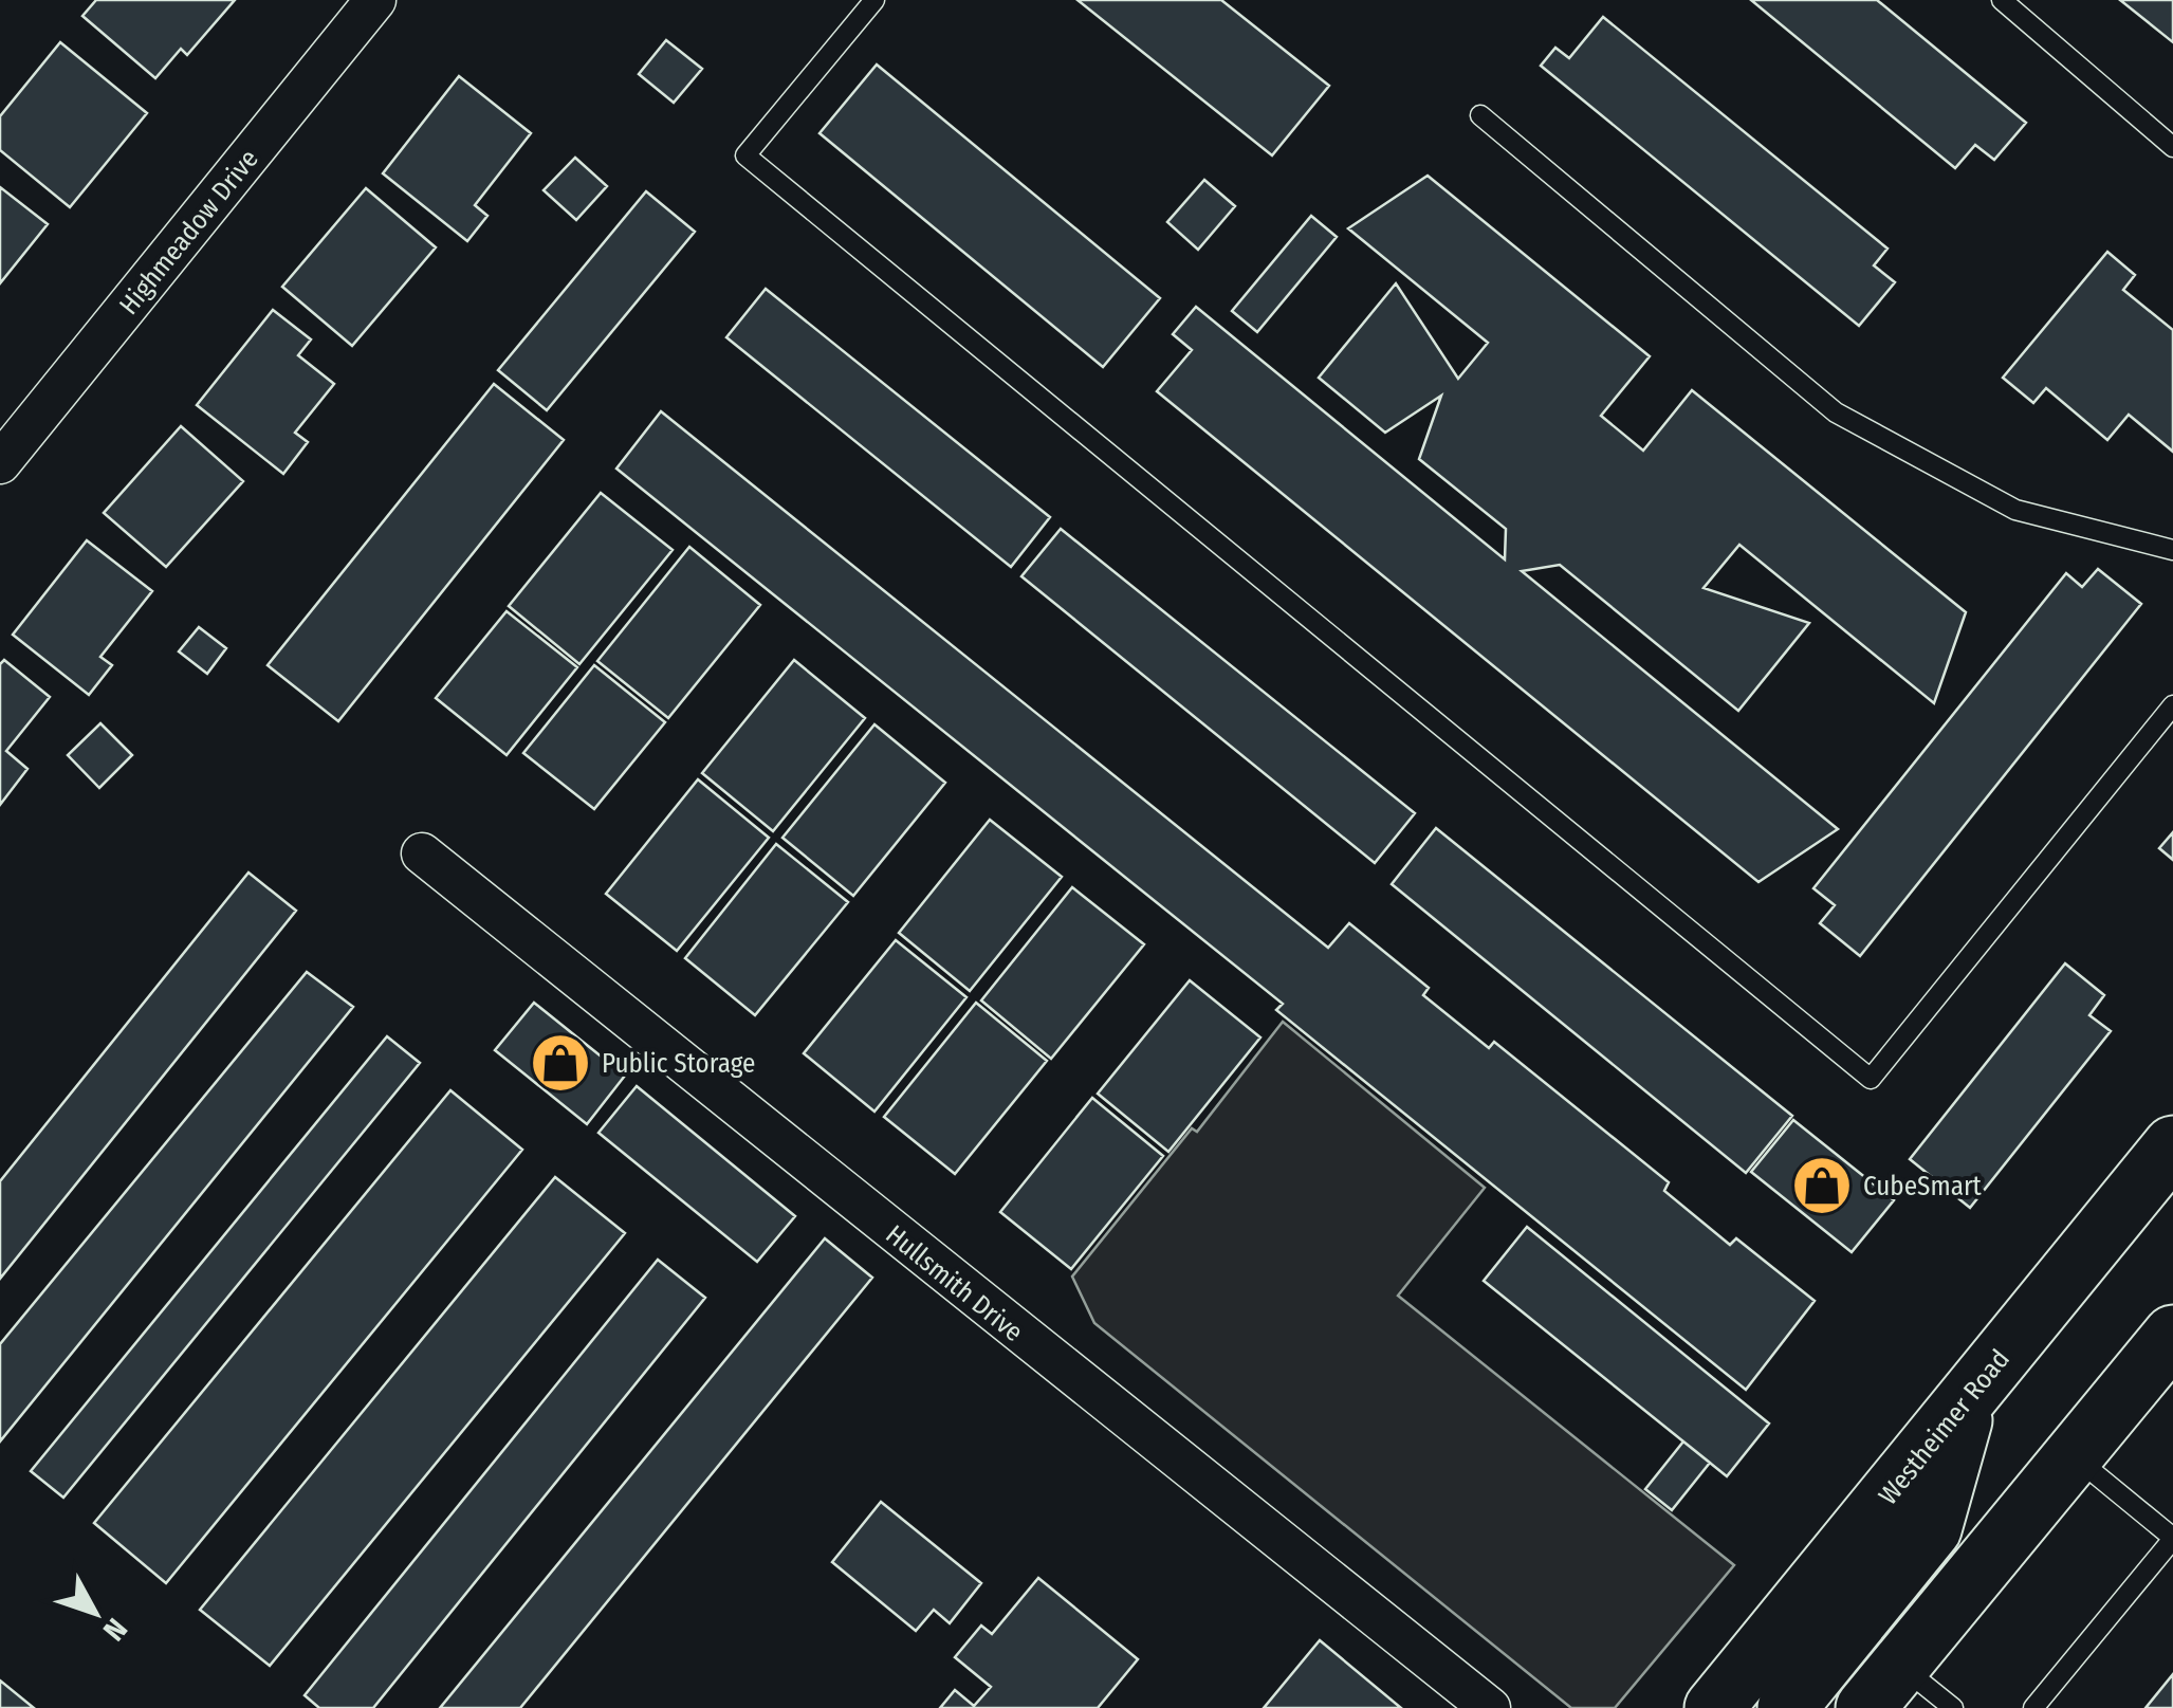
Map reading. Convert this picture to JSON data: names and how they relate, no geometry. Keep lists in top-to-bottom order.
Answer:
{
  "streets": {
    "main road": ["Westheimer Road"],
    "street": ["Highmeadow Drive", "Hullsmith Drive"]
  },
  "places": {
    "shop": ["Public Storage", "CubeSmart"]
  },
  "north": "bottom right"
}
